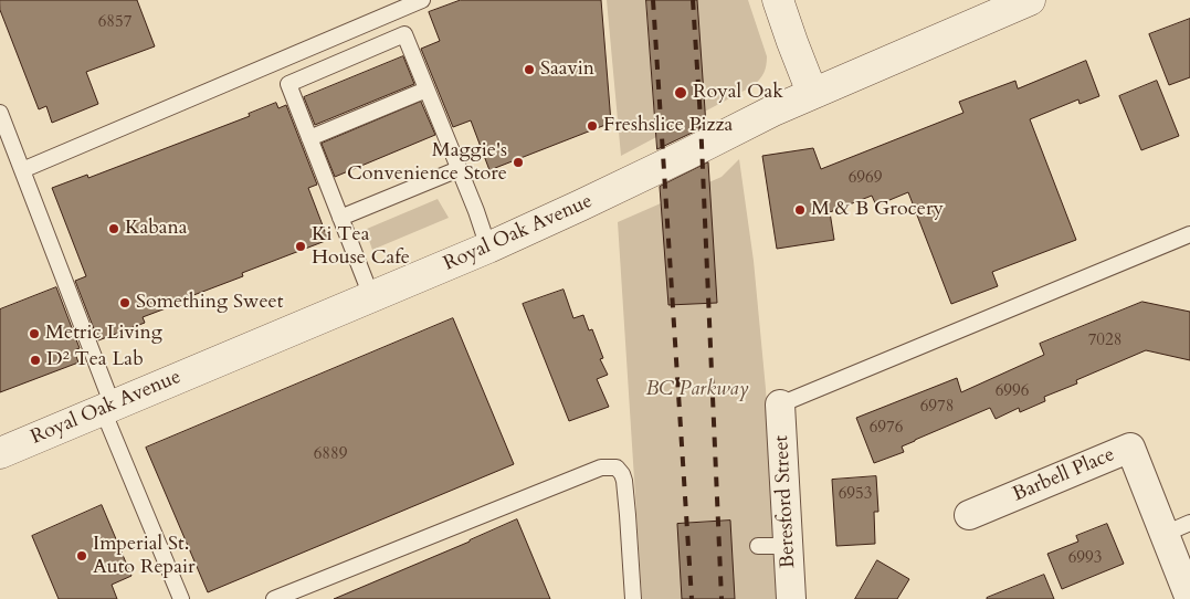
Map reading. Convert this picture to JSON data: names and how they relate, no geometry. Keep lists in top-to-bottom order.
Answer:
{
  "streets": {
    "street": ["Royal Oak Avenue", "Barbell Place", "Beresford Street"]
  },
  "parks": ["BC Parkway"],
  "places": [
    "Saavin",
    "Royal Oak",
    "Freshslice Pizza",
    "Maggie's Convenience Store",
    "M & B Grocery",
    "Kabana",
    "Ki Tea House Cafe",
    "Something Sweet",
    "Metric Living",
    "D² Tea Lab",
    "Imperial St. Auto Repair"
  ],
  "house_numbers": [
    "6857",
    "6969",
    "7028",
    "6996",
    "6978",
    "6976",
    "6889",
    "6953",
    "6993"
  ]
}
